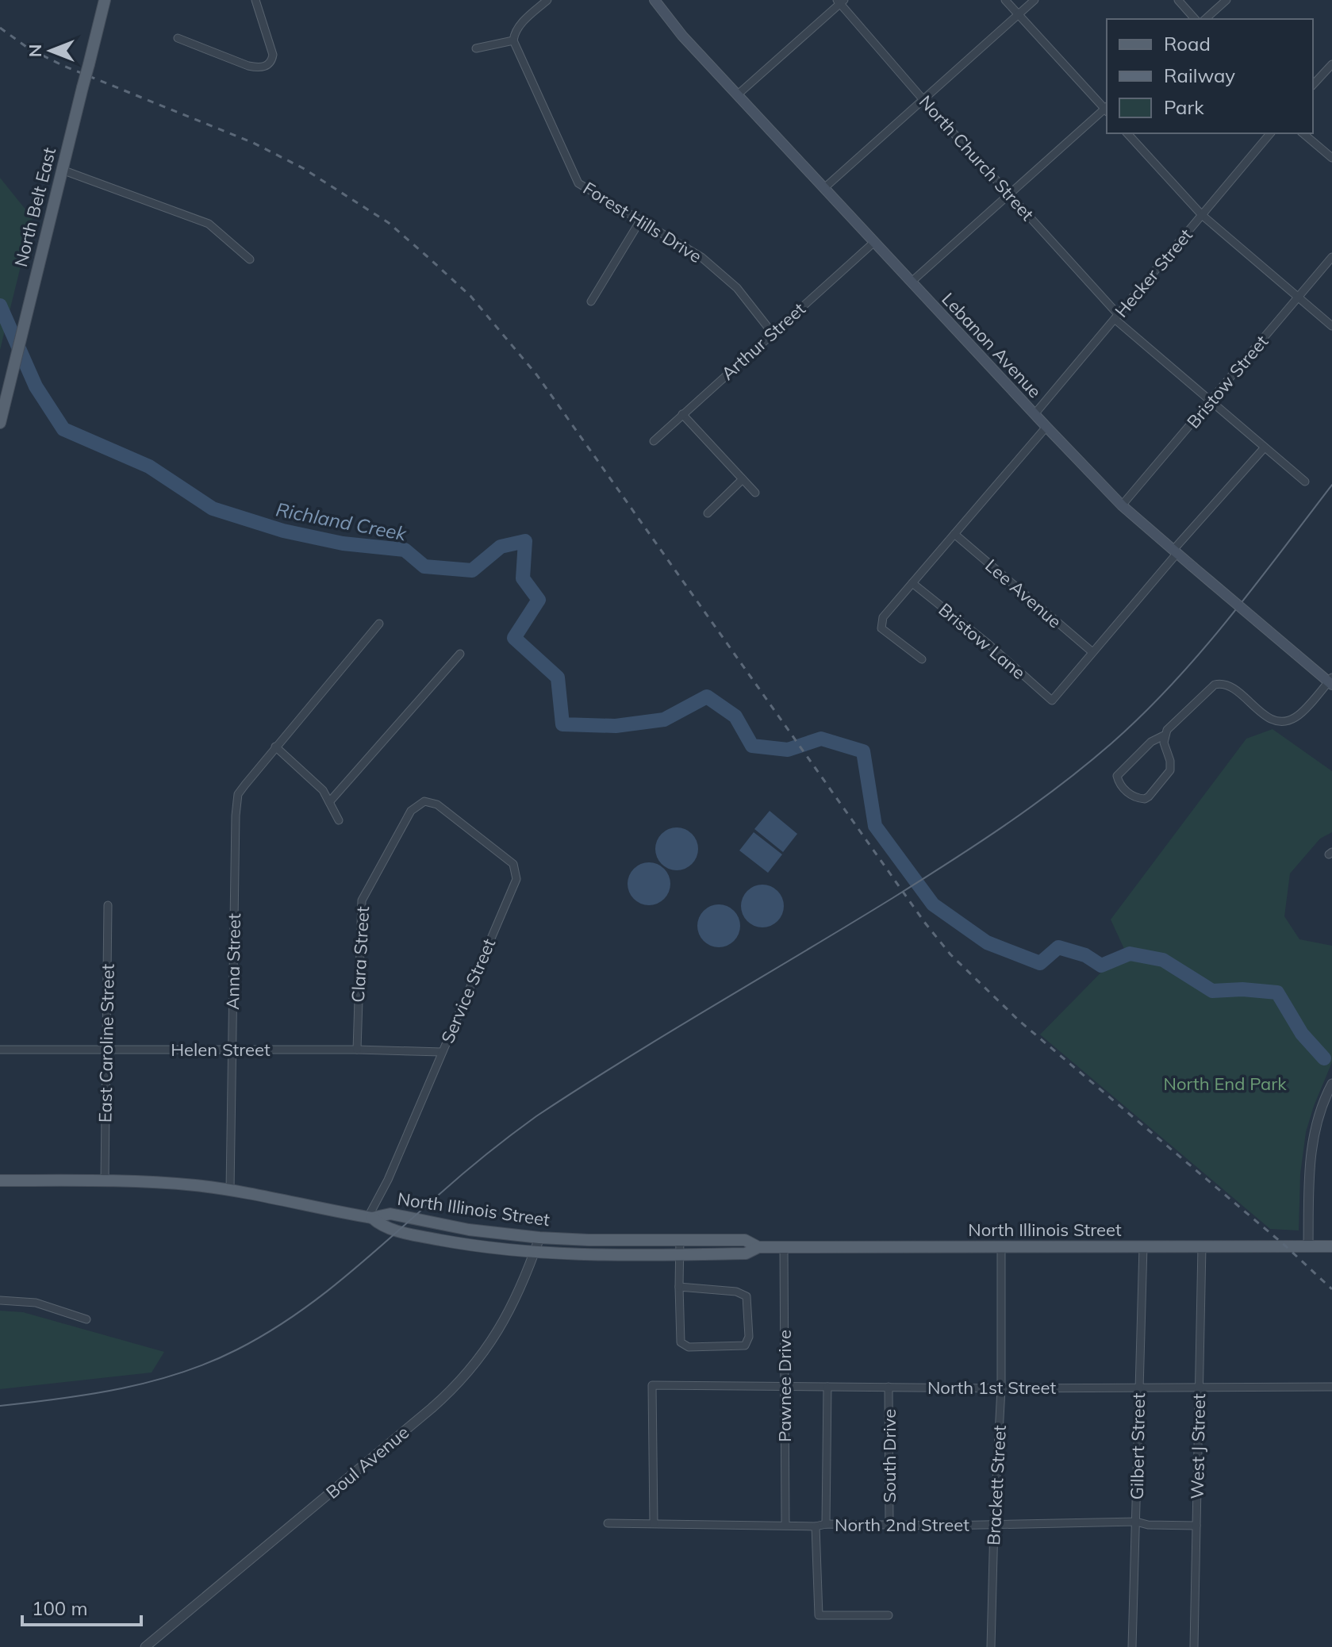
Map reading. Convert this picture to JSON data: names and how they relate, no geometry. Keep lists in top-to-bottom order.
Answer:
{
  "streets": {
    "main road": ["North Belt East", "Lebanon Avenue", "North Illinois Street"],
    "street": [
      "North Church Street",
      "Forest Hills Drive",
      "Hecker Street",
      "Arthur Street",
      "Bristow Street",
      "Lee Avenue",
      "Bristow Lane",
      "Clara Street",
      "Anna Street",
      "Service Street",
      "East Caroline Street",
      "Helen Street",
      "Pawnee Drive",
      "North 1st Street",
      "Gilbert Street",
      "West J Street",
      "South Drive",
      "Boul Avenue",
      "Brackett Street",
      "North 2nd Street"
    ]
  },
  "crossings": [
    ["North Church Street", "Hecker Street"],
    ["North Church Street", "Bristow Street"],
    ["Forest Hills Drive", "Arthur Street"],
    ["Hecker Street", "Lebanon Avenue"],
    ["Arthur Street", "Lebanon Avenue"],
    ["Lebanon Avenue", "Bristow Street"],
    ["Lee Avenue", "Bristow Lane"],
    ["Clara Street", "Service Street"],
    ["Clara Street", "Helen Street"],
    ["Anna Street", "Helen Street"],
    ["Anna Street", "North Illinois Street"],
    ["Service Street", "Helen Street"],
    ["Service Street", "North Illinois Street"],
    ["East Caroline Street", "Helen Street"],
    ["East Caroline Street", "North Illinois Street"],
    ["North Illinois Street", "Pawnee Drive"],
    ["North Illinois Street", "Gilbert Street"],
    ["North Illinois Street", "West J Street"],
    ["North Illinois Street", "Boul Avenue"],
    ["North Illinois Street", "Brackett Street"],
    ["Pawnee Drive", "North 1st Street"],
    ["Pawnee Drive", "North 2nd Street"],
    ["North 1st Street", "Gilbert Street"],
    ["North 1st Street", "West J Street"],
    ["North 1st Street", "South Drive"],
    ["North 1st Street", "Brackett Street"],
    ["North 1st Street", "North 2nd Street"],
    ["Gilbert Street", "North 2nd Street"],
    ["West J Street", "North 2nd Street"],
    ["South Drive", "North 2nd Street"],
    ["Brackett Street", "North 2nd Street"]
  ],
  "water": ["Richland Creek"],
  "parks": ["North End Park"],
  "legend": ["Road", "Railway", "Park"],
  "scale_bar": "100 m",
  "north": "left"
}
